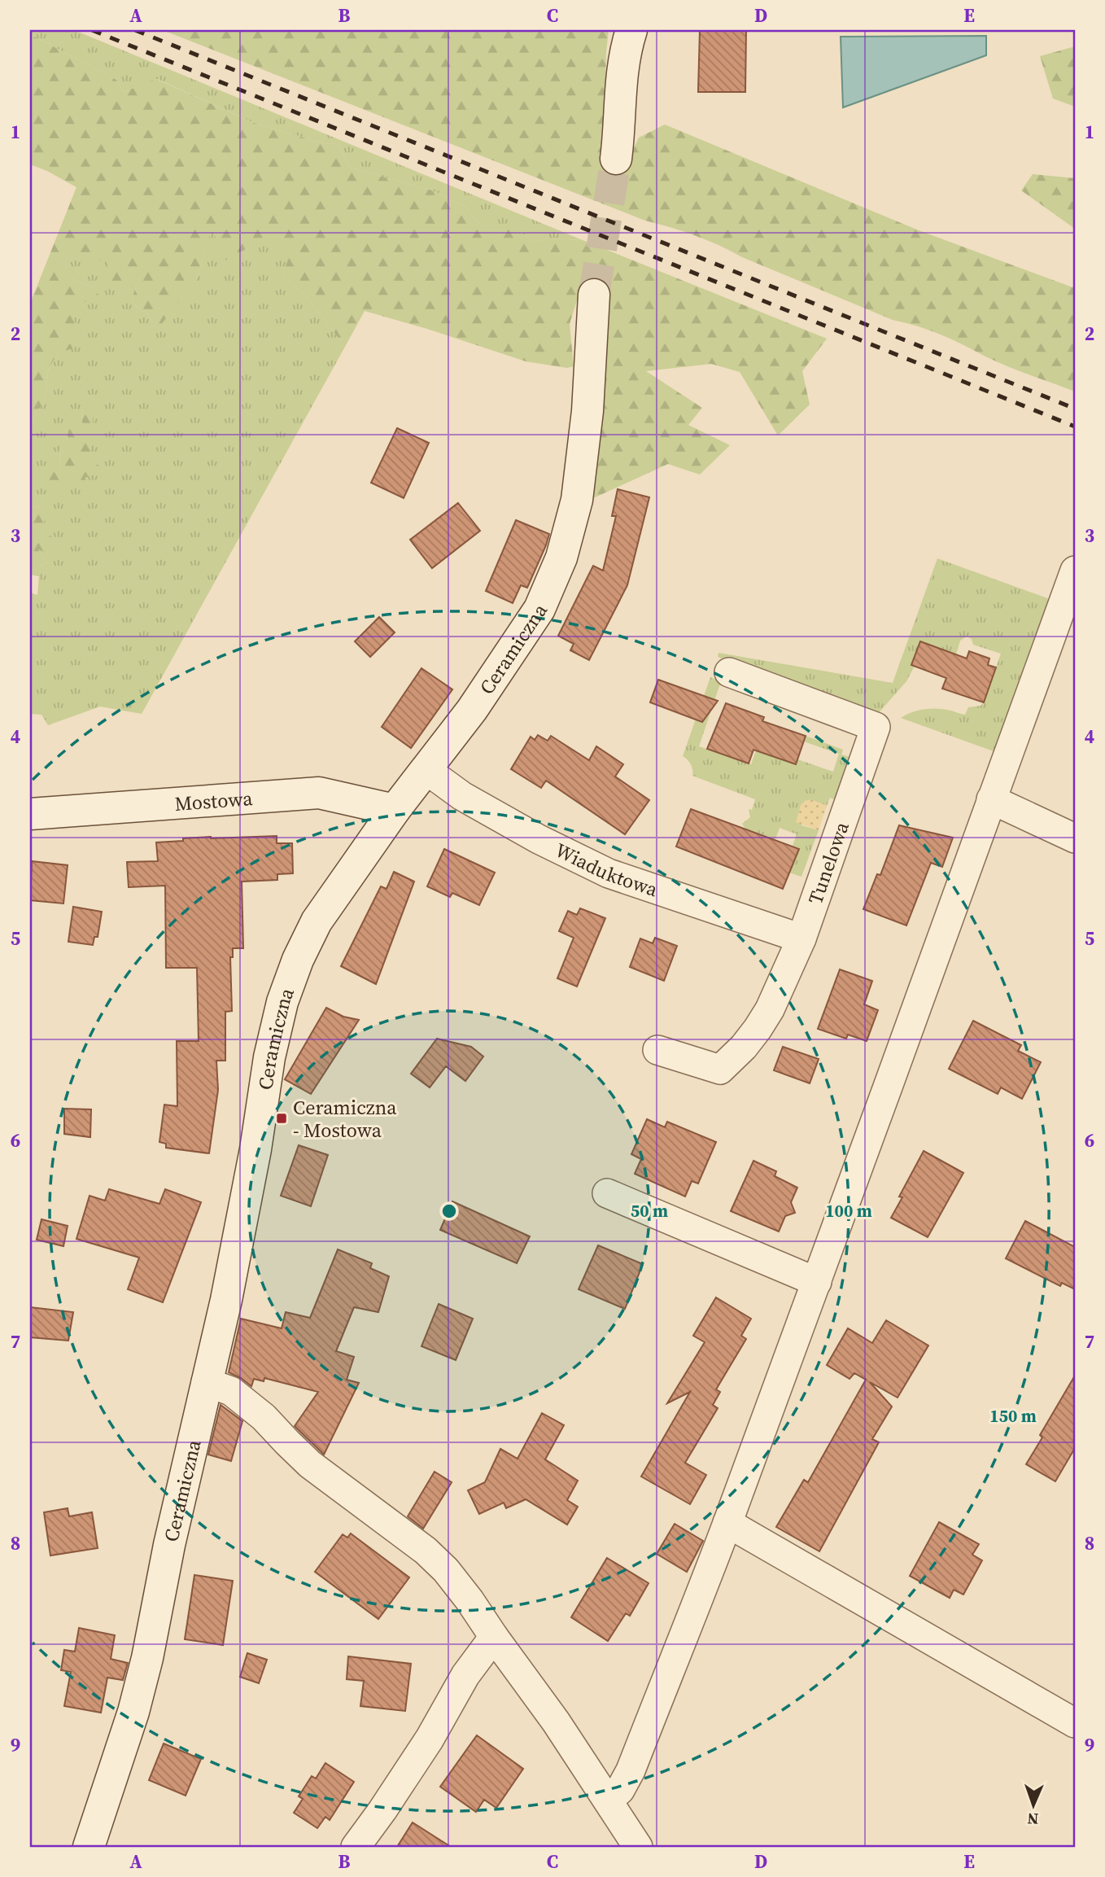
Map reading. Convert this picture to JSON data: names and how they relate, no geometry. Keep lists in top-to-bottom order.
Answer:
{
  "streets": {
    "street": [
      "Ceramiczna",
      "Mostowa",
      "Tunelowa",
      "Wiaduktowa"
    ]
  },
  "crossings": [
    ["Ceramiczna", "Mostowa"],
    ["Ceramiczna", "Wiaduktowa"],
    ["Tunelowa", "Wiaduktowa"]
  ],
  "places": {
    "transit": ["Ceramiczna - Mostowa"]
  },
  "north": "bottom",
  "grid": {
    "columns": [
      "A",
      "B",
      "C",
      "D",
      "E"
    ],
    "rows": [
      "1",
      "2",
      "3",
      "4",
      "5",
      "6",
      "7",
      "8",
      "9"
    ]
  },
  "rings": ["50 m", "100 m", "150 m"]
}
